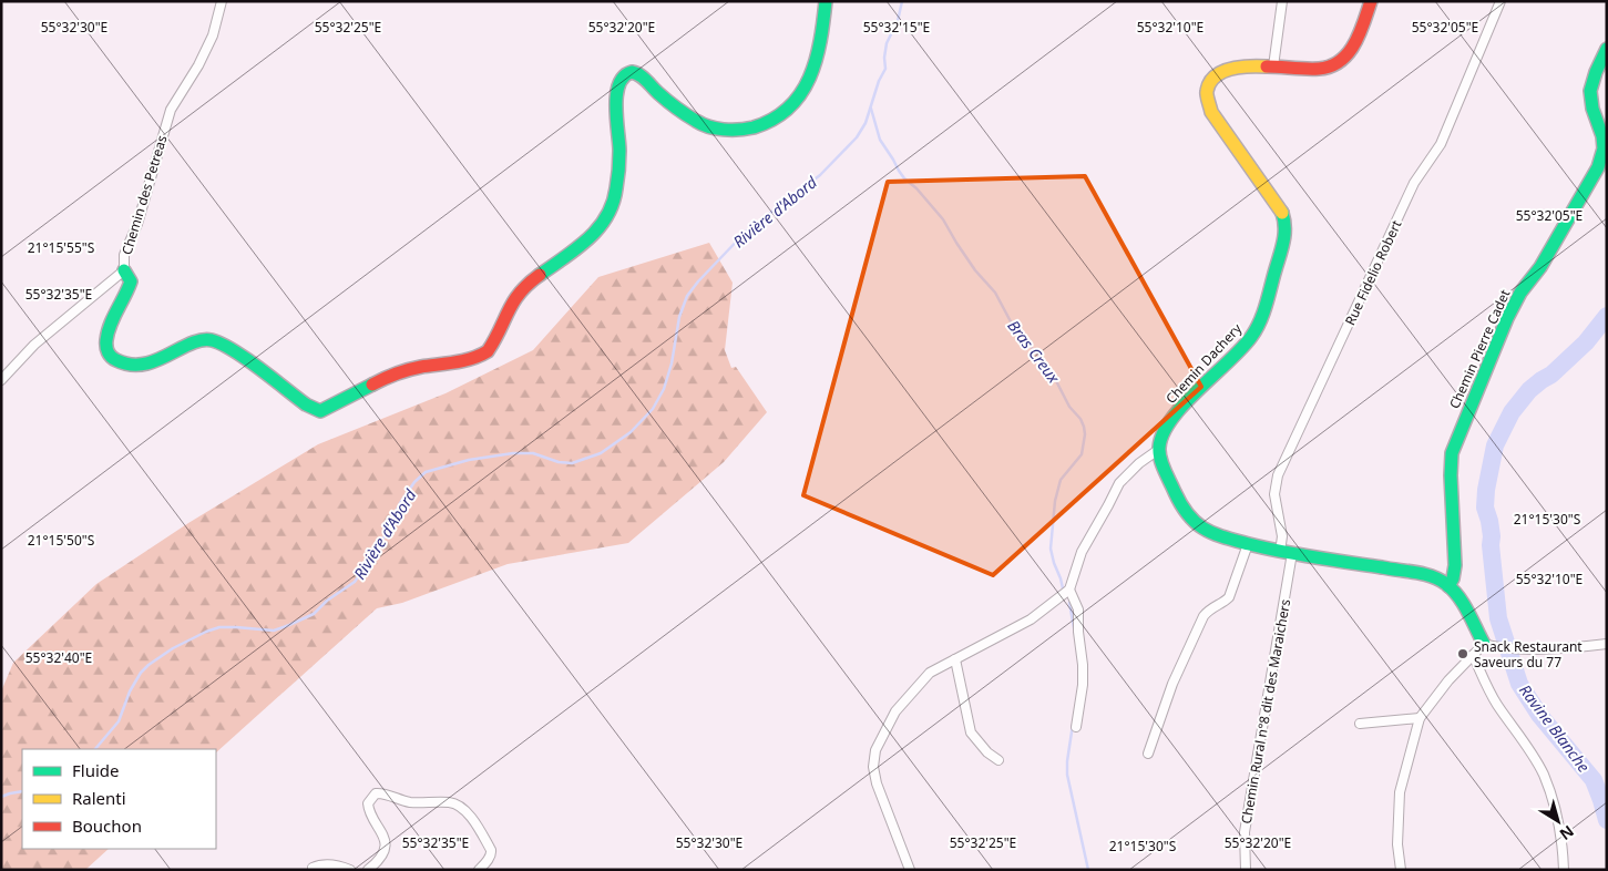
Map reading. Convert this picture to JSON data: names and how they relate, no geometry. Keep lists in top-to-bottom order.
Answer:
{
  "streets": {
    "street": [
      "Chemin des Petreas",
      "Rue Fidelio Robert",
      "Chemin Pierre Cadet",
      "Chemin Dachery",
      "Chemin Rural n°8 dit des Maraichers"
    ]
  },
  "crossings": [
    ["Rue Fidelio Robert", "Chemin Rural n°8 dit des Maraichers"]
  ],
  "water": ["Rivière d'Abord", "Bras Creux", "Ravine Blanche"],
  "places": ["Snack Restaurant Saveurs du 77"],
  "legend": ["Fluide", "Ralenti", "Bouchon"],
  "north": "bottom right",
  "coordinates": [
    "55°32'30\"E",
    "55°32'25\"E",
    "55°32'20\"E",
    "55°32'15\"E",
    "55°32'10\"E",
    "55°32'05\"E",
    "21°15'55\"S",
    "55°32'35\"E",
    "21°15'30\"S",
    "21°15'50\"S",
    "55°32'40\"E"
  ]
}
